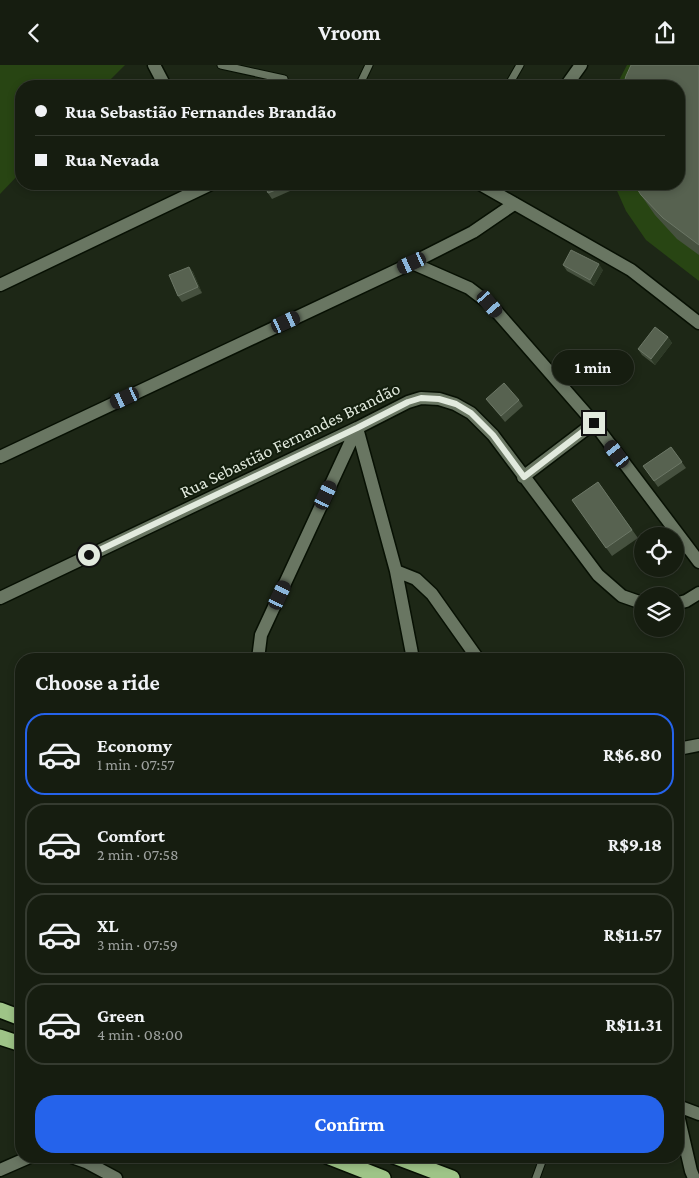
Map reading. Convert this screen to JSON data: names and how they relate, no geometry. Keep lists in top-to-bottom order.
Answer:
{
  "streets": {
    "street": ["Rua Sebastião Fernandes Brandão"]
  },
  "page": {
    "header": "Vroom",
    "banner": ["Rua Sebastião Fernandes Brandão", "Rua Nevada"],
    "bubble": "1 min",
    "heading": "Choose a ride",
    "list": [
      {
        "name": "Economy",
        "note": "1 min · 07:57",
        "value": "R$6.80"
      },
      {
        "name": "Comfort",
        "note": "2 min · 07:58",
        "value": "R$9.18"
      },
      {
        "name": "XL",
        "note": "3 min · 07:59",
        "value": "R$11.57"
      },
      {
        "name": "Green",
        "note": "4 min · 08:00",
        "value": "R$11.31"
      }
    ],
    "buttons": "Confirm"
  }
}
